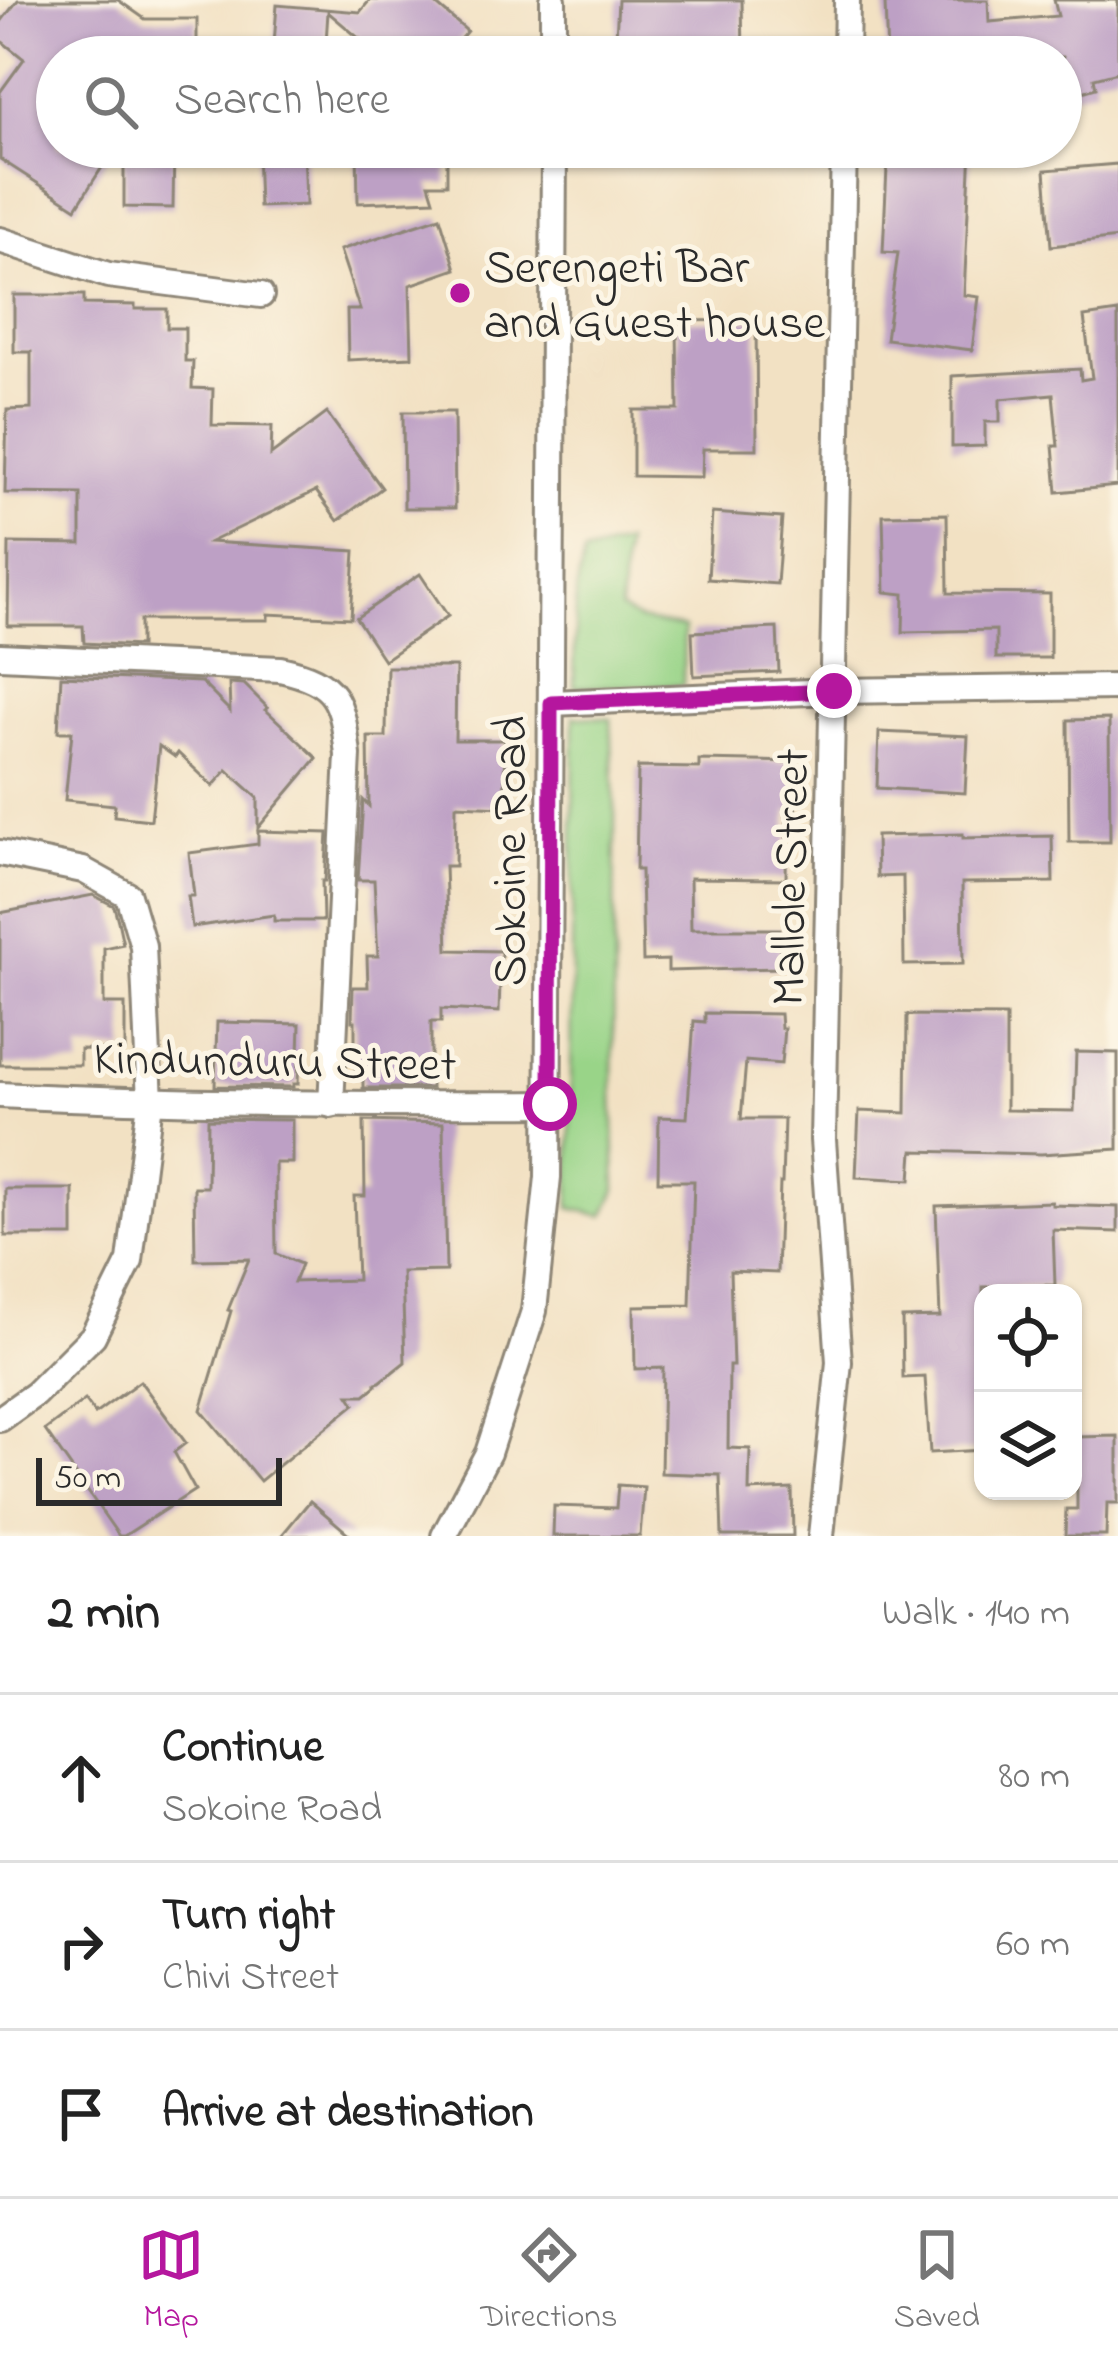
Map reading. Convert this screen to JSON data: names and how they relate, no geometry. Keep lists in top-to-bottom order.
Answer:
{
  "streets": {
    "street": ["Sokoine Road", "Mallole Street", "Kindunduru Street"]
  },
  "crossings": [
    ["Sokoine Road", "Kindunduru Street"]
  ],
  "places": ["Serengeti Bar and Guest house"],
  "scale_bar": "50 m",
  "page": {
    "search": "Search here",
    "scale": "50 m",
    "heading": ["2 min", "Walk · 140 m"],
    "list": [
      ["Continue", "Sokoine Road", "80 m"],
      ["Turn right", "Chivi Street", "60 m"],
      "Arrive at destination"
    ],
    "nav": ["Map", "Directions", "Saved"]
  }
}
